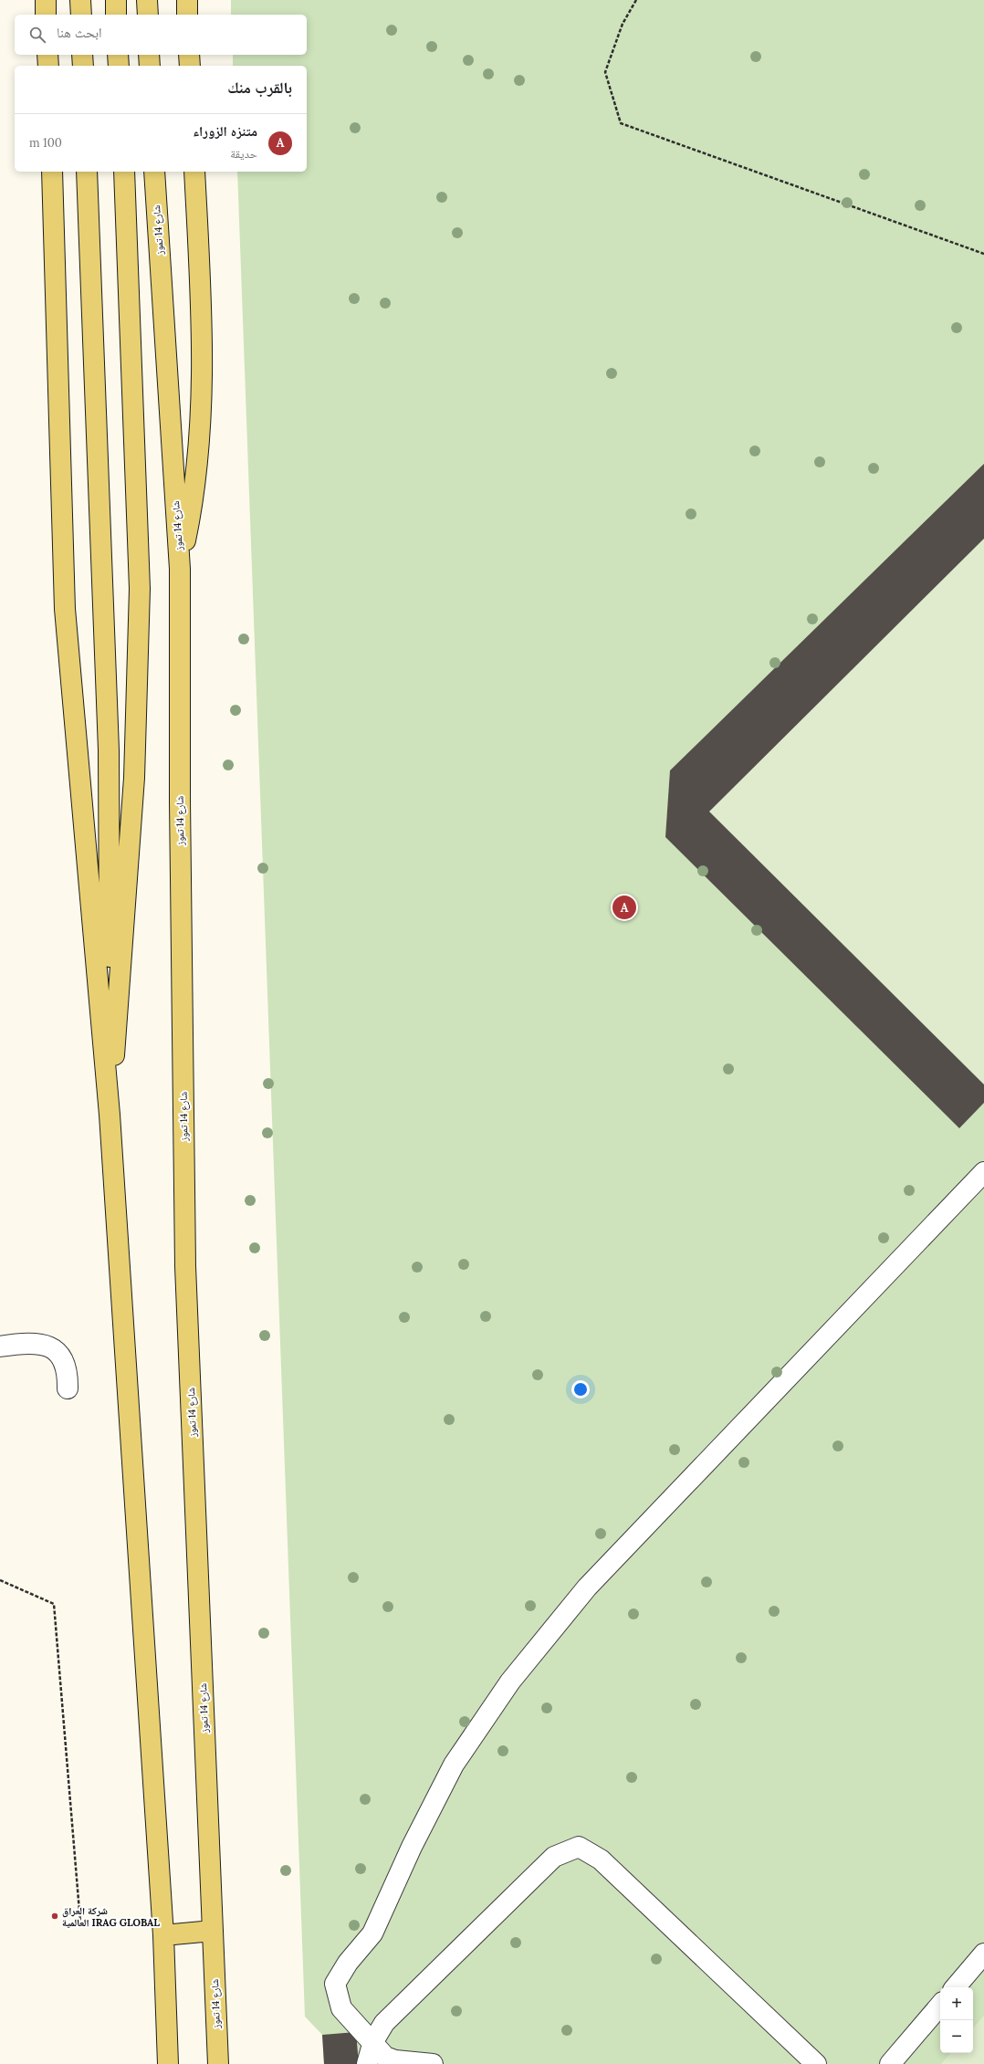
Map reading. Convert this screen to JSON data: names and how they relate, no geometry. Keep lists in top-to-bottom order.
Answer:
{
  "streets": {
    "main road": ["شارع 14 تموز"]
  },
  "places": ["شركة العراق العالمية IRAG GLOBAL"],
  "page": {
    "search": "ابحث هنا",
    "heading": "بالقرب منك",
    "list": [
      {
        "mark": "A",
        "name": "متنزه الزوراء",
        "note": "حديقة",
        "value": "100 m"
      }
    ],
    "pins": "A",
    "map_buttons": ["+", "−"]
  }
}
